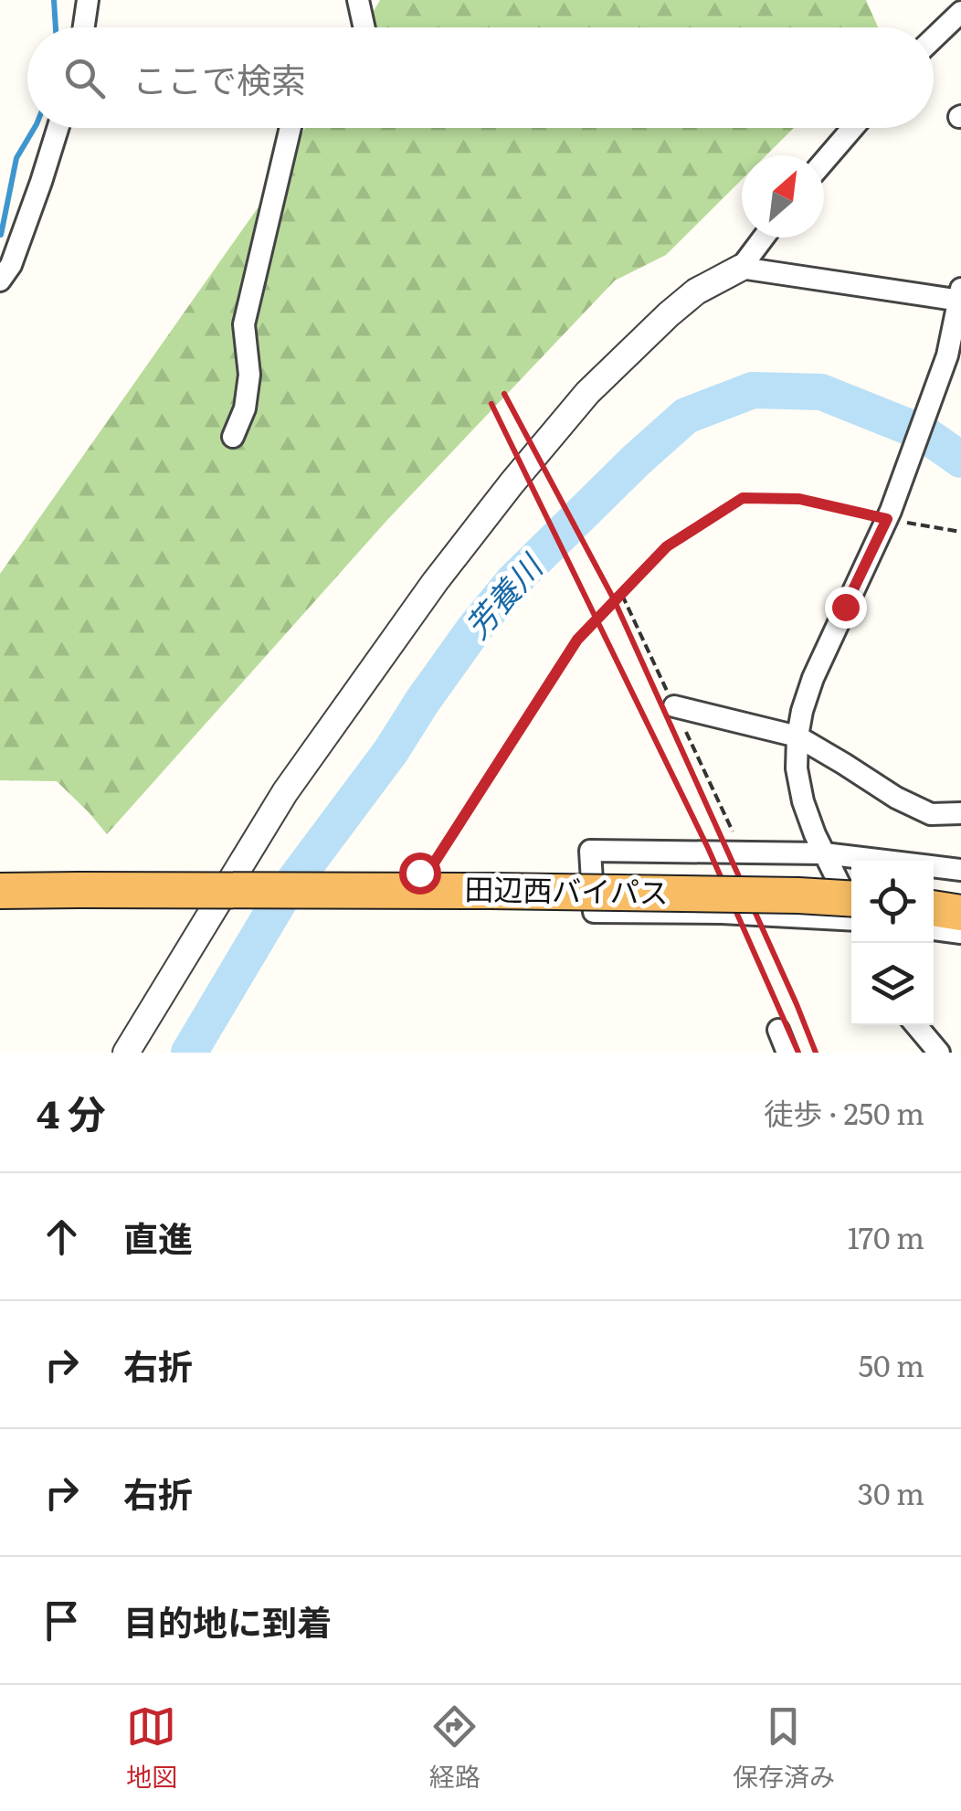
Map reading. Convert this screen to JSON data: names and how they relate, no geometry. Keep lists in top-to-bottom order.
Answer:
{
  "streets": {
    "highway": ["田辺西バイパス"]
  },
  "water": ["芳養川"],
  "north": "top right",
  "page": {
    "search": "ここで検索",
    "heading": ["4 分", "徒歩 · 250 m"],
    "list": [
      ["直進", "170 m"],
      ["右折", "50 m"],
      ["右折", "30 m"],
      "目的地に到着"
    ],
    "nav": ["地図", "経路", "保存済み"]
  }
}
